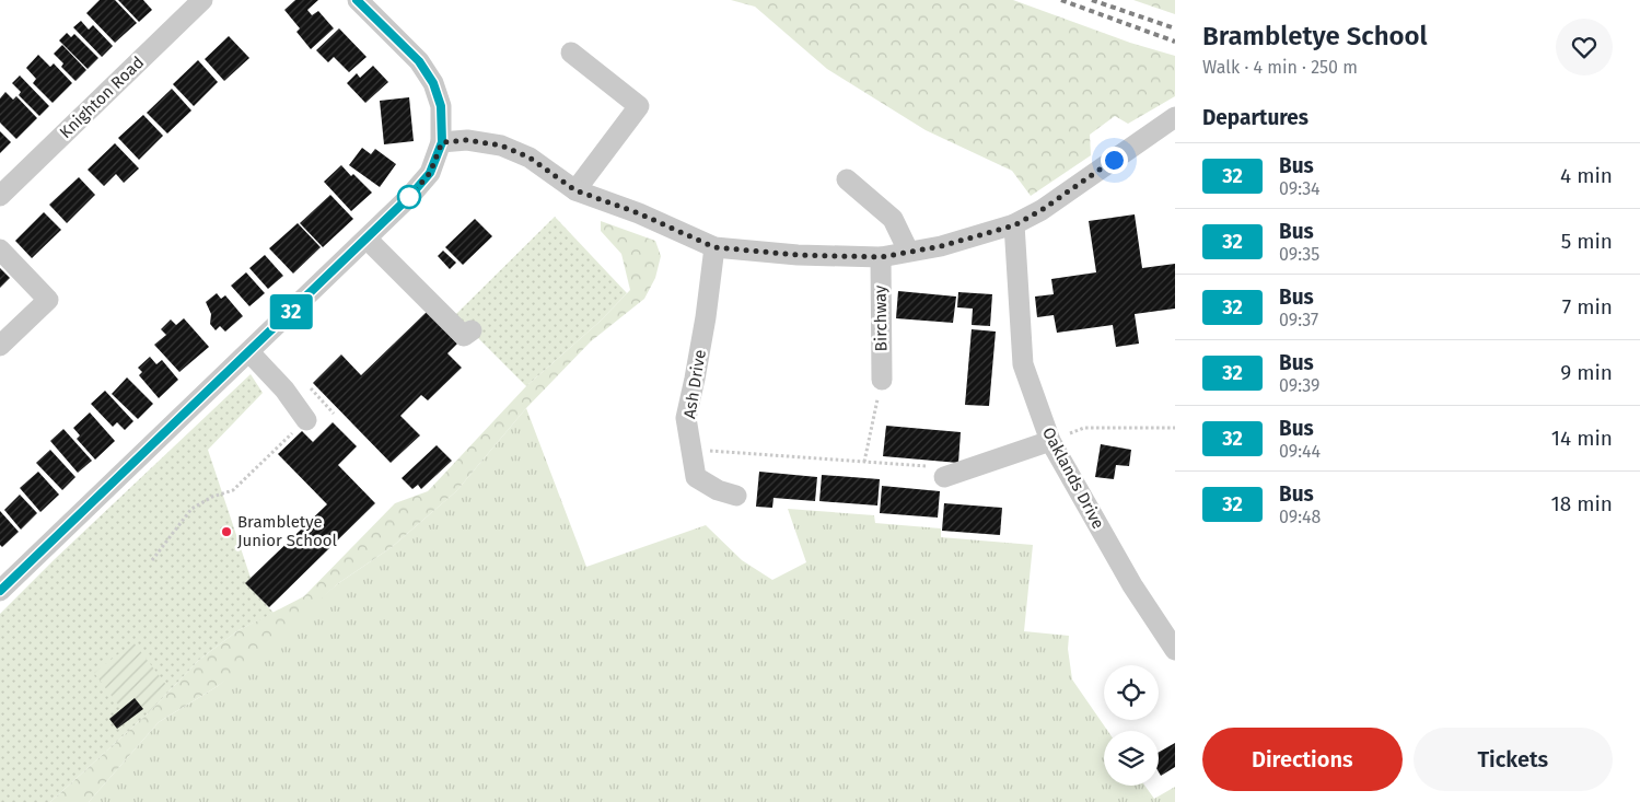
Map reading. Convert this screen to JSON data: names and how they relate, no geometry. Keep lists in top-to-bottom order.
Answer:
{
  "streets": {
    "street": [
      "Knighton Road",
      "Birchway",
      "Ash Drive",
      "Oaklands Drive"
    ]
  },
  "places": ["Brambletye Junior School"],
  "lines": ["bus line 32"],
  "page": {
    "on_map": "32",
    "heading": [
      ["Brambletye School", "Walk · 4 min · 250 m"],
      "Departures"
    ],
    "list": [
      {
        "mark": "32",
        "name": "Bus",
        "note": "09:34",
        "value": "4 min"
      },
      {
        "mark": "32",
        "name": "Bus",
        "note": "09:35",
        "value": "5 min"
      },
      {
        "mark": "32",
        "name": "Bus",
        "note": "09:37",
        "value": "7 min"
      },
      {
        "mark": "32",
        "name": "Bus",
        "note": "09:39",
        "value": "9 min"
      },
      {
        "mark": "32",
        "name": "Bus",
        "note": "09:44",
        "value": "14 min"
      },
      {
        "mark": "32",
        "name": "Bus",
        "note": "09:48",
        "value": "18 min"
      }
    ],
    "buttons": ["Directions", "Tickets"]
  }
}
